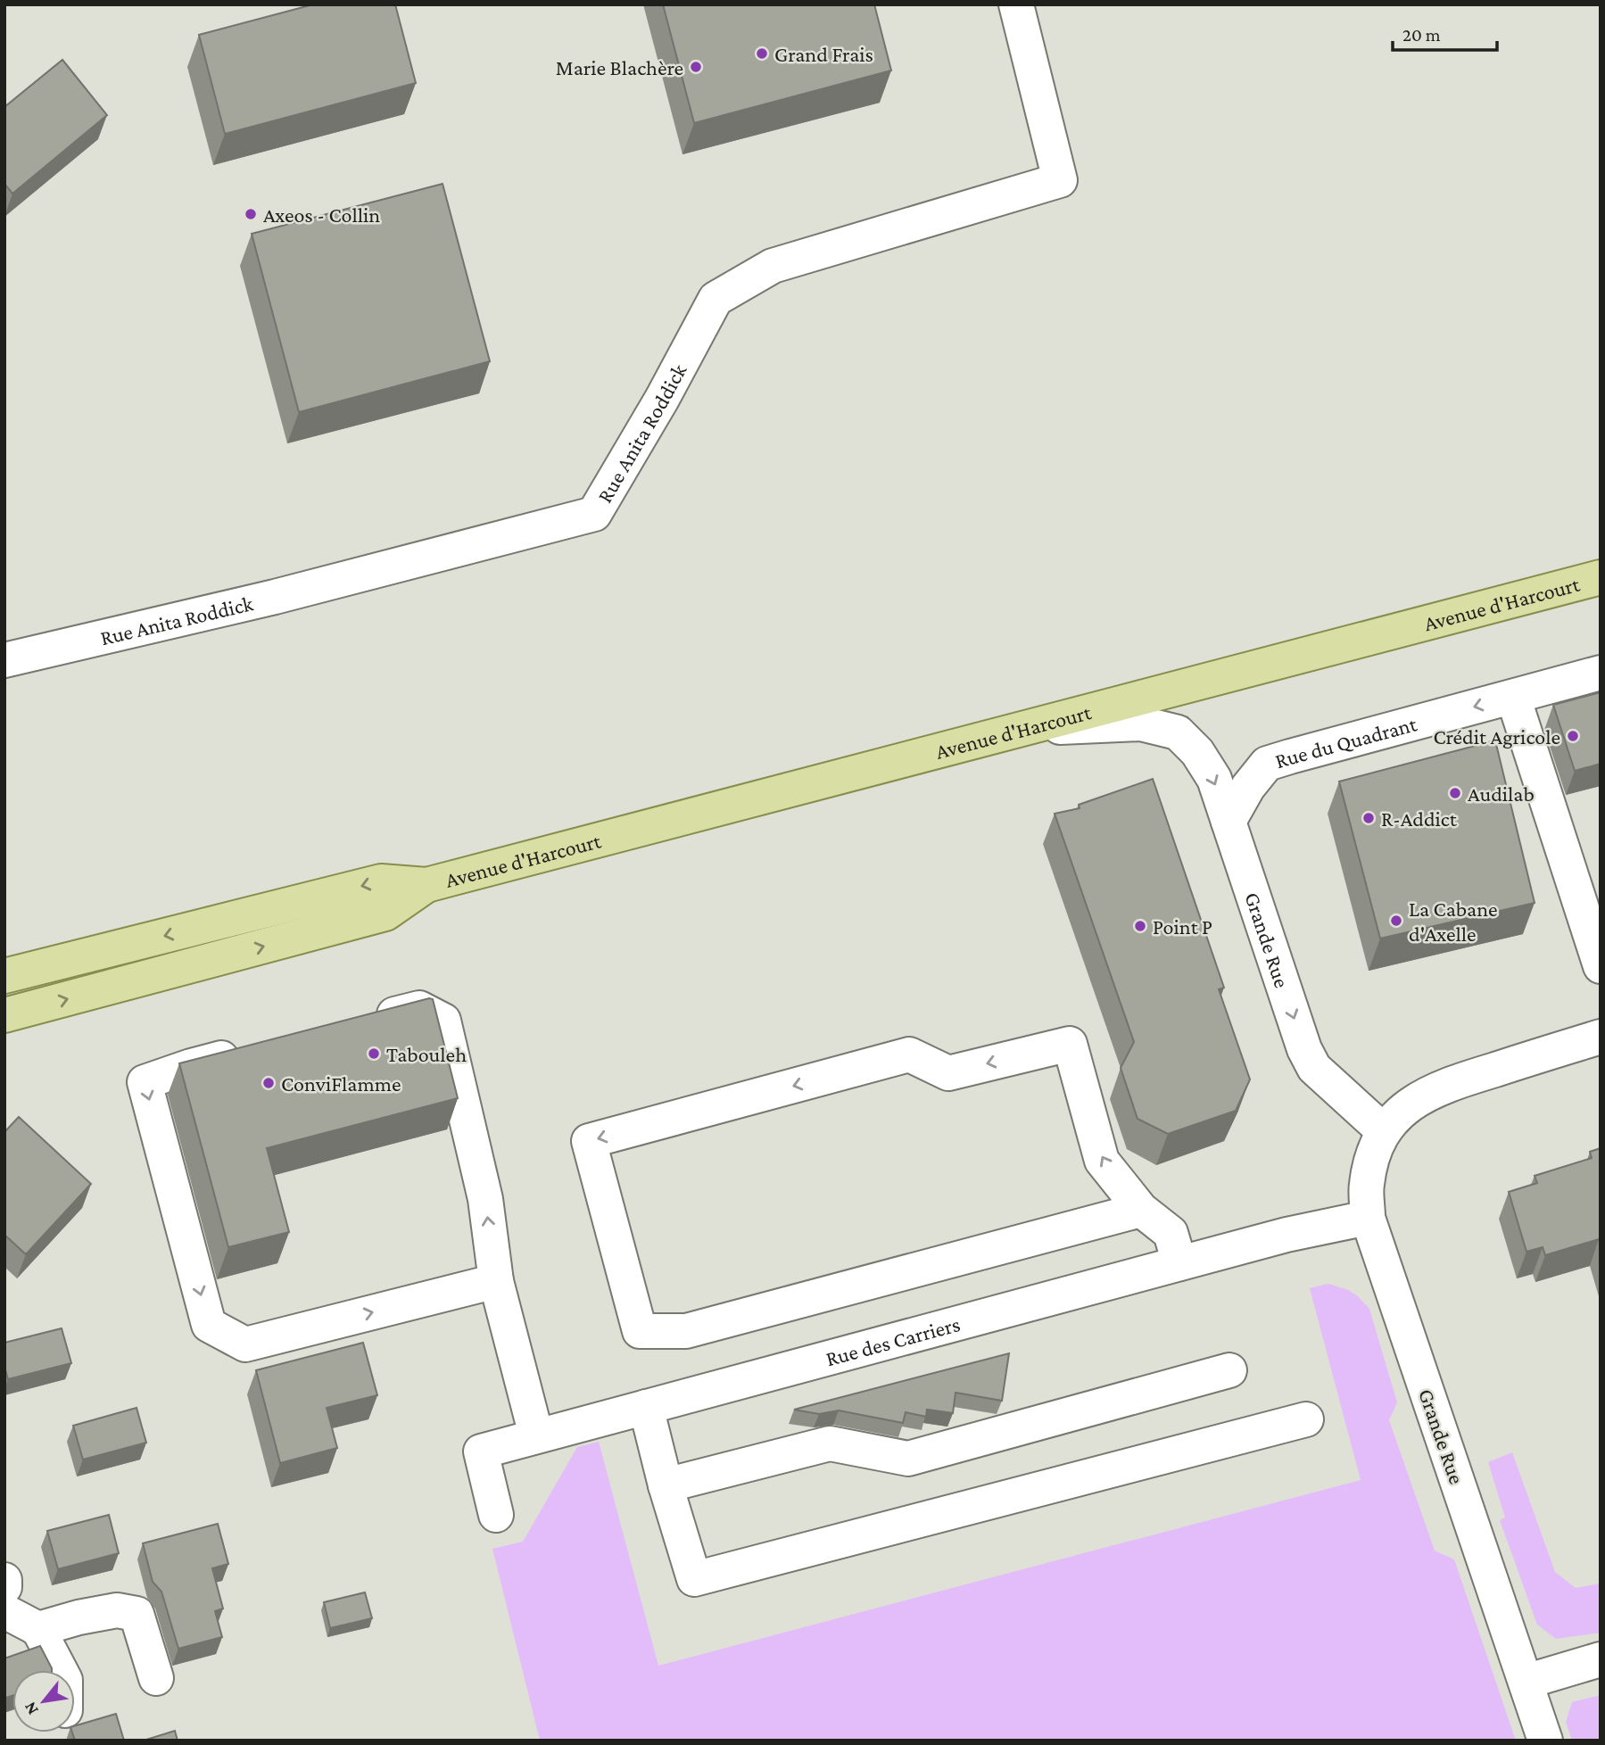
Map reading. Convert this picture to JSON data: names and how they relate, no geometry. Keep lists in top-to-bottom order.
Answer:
{
  "streets": {
    "main road": ["Avenue d'Harcourt"],
    "street": [
      "Rue Anita Roddick",
      "Rue du Quadrant",
      "Grande Rue",
      "Rue des Carriers"
    ]
  },
  "crossings": [
    ["Avenue d'Harcourt", "Grande Rue"],
    ["Rue du Quadrant", "Grande Rue"],
    ["Grande Rue", "Rue des Carriers"]
  ],
  "one_way": ["Rue du Quadrant"],
  "places": [
    "Grand Frais",
    "Marie Blachère",
    "Axeos - Collin",
    "Crédit Agricole",
    "Audilab",
    "R-Addict",
    "La Cabane d'Axelle",
    "Point P",
    "Tabouleh",
    "ConviFlamme"
  ],
  "scale_bar": "20 m",
  "north": "bottom left"
}
